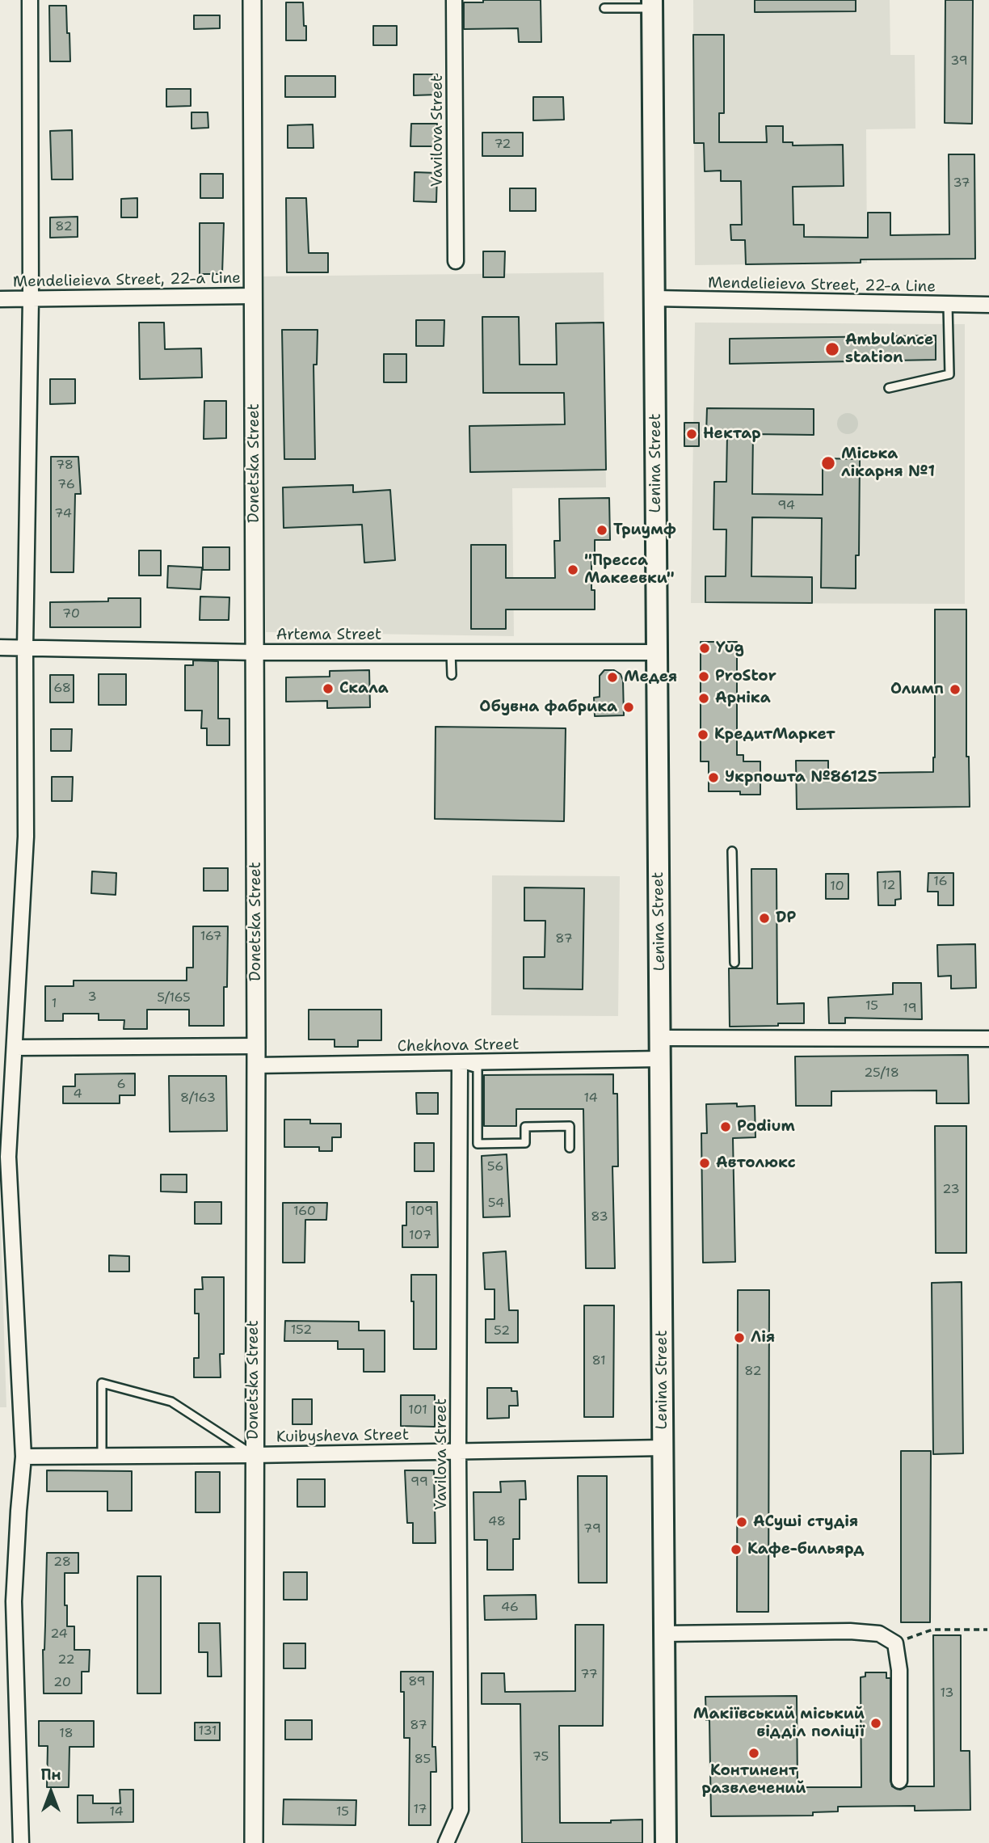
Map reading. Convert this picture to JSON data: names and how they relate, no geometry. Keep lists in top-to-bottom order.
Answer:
{
  "streets": {
    "main road": ["Lenina Street"],
    "street": [
      "Vavilova Street",
      "Mendelieieva Street, 22-a Line",
      "Donetska Street",
      "Artema Street",
      "Chekhova Street",
      "Kuibysheva Street"
    ]
  },
  "crossings": [
    ["Vavilova Street", "Chekhova Street"],
    ["Vavilova Street", "Kuibysheva Street"],
    ["Mendelieieva Street, 22-a Line", "Donetska Street"],
    ["Mendelieieva Street, 22-a Line", "Lenina Street"],
    ["Donetska Street", "Artema Street"],
    ["Donetska Street", "Chekhova Street"],
    ["Donetska Street", "Kuibysheva Street"],
    ["Lenina Street", "Artema Street"],
    ["Lenina Street", "Chekhova Street"],
    ["Lenina Street", "Kuibysheva Street"]
  ],
  "places": [
    "Ambulance station",
    "Нектар",
    "Міська лікарня №1",
    "Триумф",
    "\"Пресса Макеевки\"",
    "Yug",
    "ProStor",
    "Медея",
    "Скала",
    "Олимп",
    "Арніка",
    "Обувна фабрика",
    "КредитМаркет",
    "Укрпошта №86125",
    "DP",
    "Podium",
    "Автолюкс",
    "Лія",
    "АСуші студія",
    "Кафе-бильярд",
    "Макіївський міський відділ поліції",
    "Континент развлечений"
  ],
  "house_numbers": [
    "39",
    "72",
    "37",
    "82",
    "78",
    "76",
    "94",
    "74",
    "70",
    "68",
    "16",
    "12",
    "10",
    "167",
    "87",
    "3",
    "5/165",
    "1",
    "15",
    "19",
    "25/18",
    "6",
    "4",
    "8/163",
    "14",
    "56",
    "23",
    "54",
    "160",
    "109",
    "83",
    "107",
    "152",
    "52",
    "81",
    "82",
    "101",
    "99",
    "48",
    "79",
    "28",
    "46",
    "24",
    "22",
    "77",
    "89",
    "20",
    "13",
    "87",
    "131",
    "18",
    "75",
    "85",
    "17",
    "14",
    "15"
  ],
  "north": "top"
}
